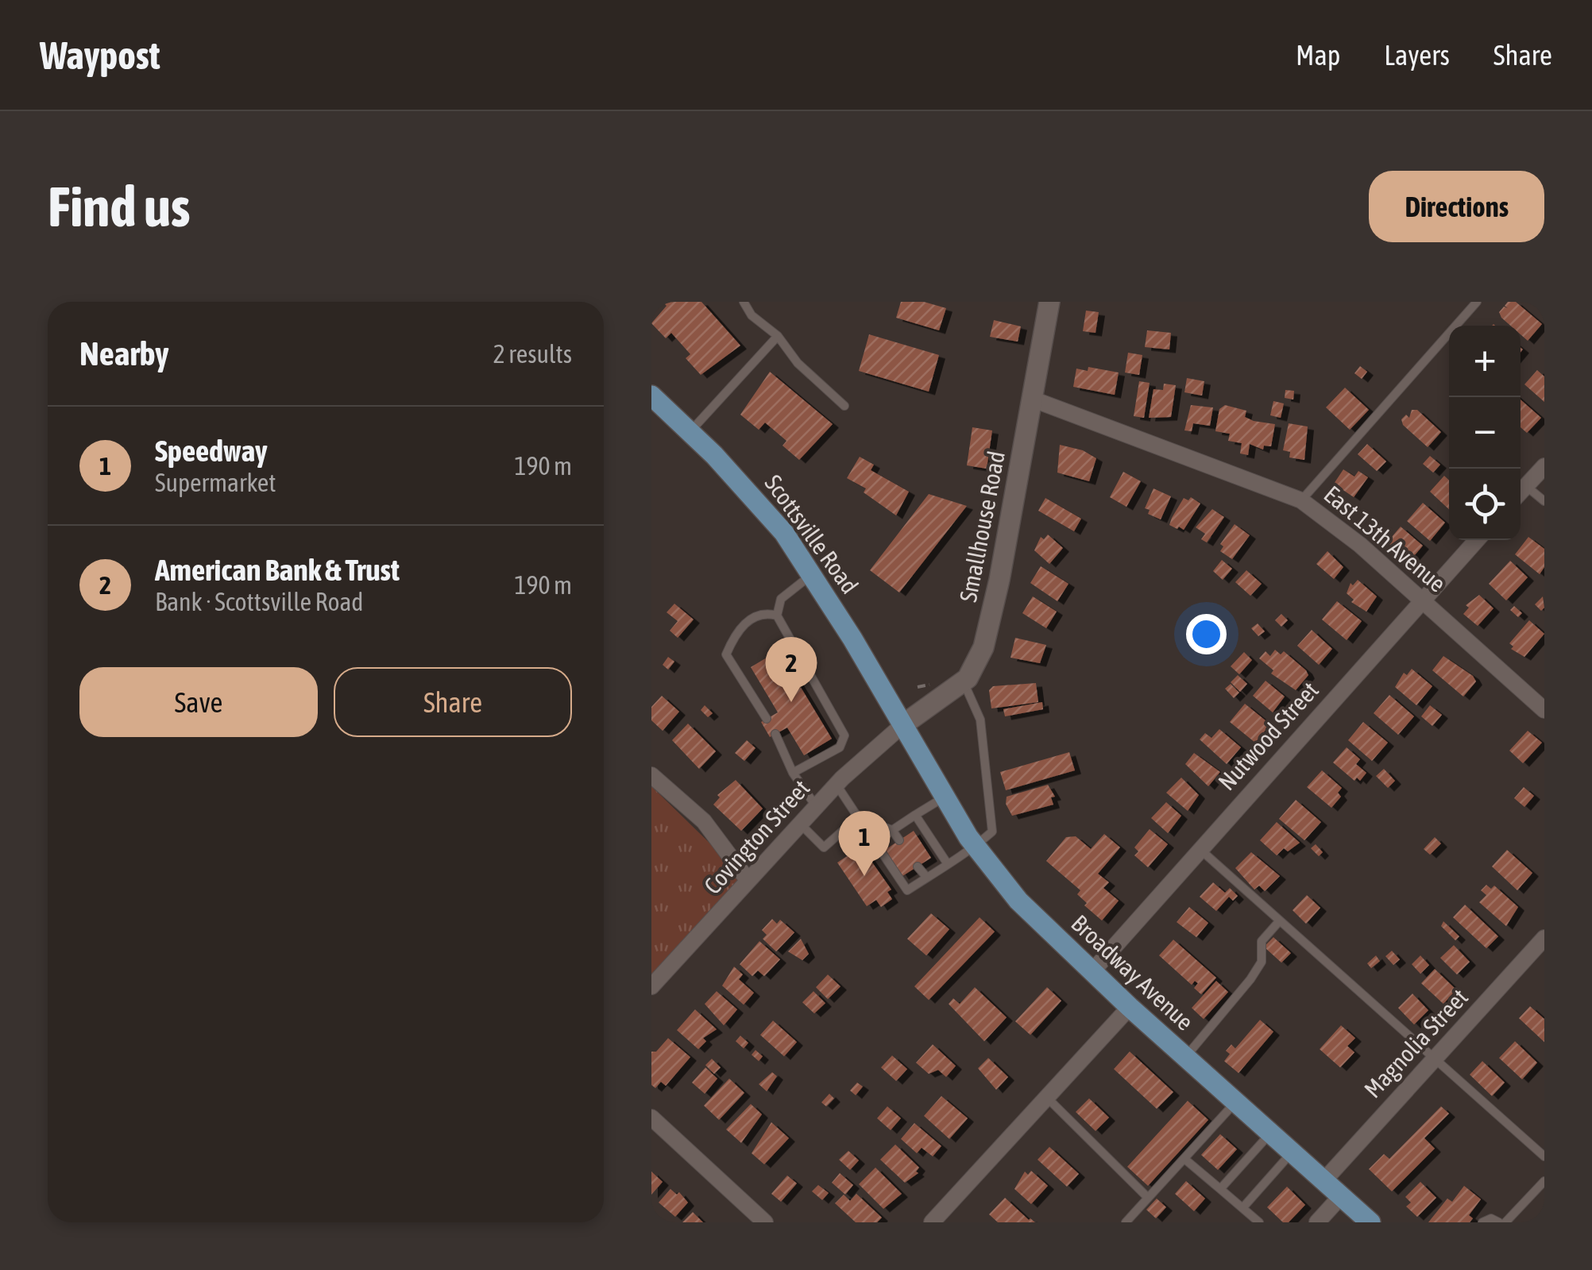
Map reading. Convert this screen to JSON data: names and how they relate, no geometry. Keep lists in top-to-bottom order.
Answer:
{
  "streets": {
    "main road": ["Scottsville Road", "Broadway Avenue"],
    "street": [
      "Smallhouse Road",
      "East 13th Avenue",
      "Nutwood Street",
      "Covington Street",
      "Magnolia Street"
    ]
  },
  "crossings": [
    ["Smallhouse Road", "Scottsville Road"],
    ["Smallhouse Road", "East 13th Avenue"],
    ["Smallhouse Road", "Covington Street"],
    ["Smallhouse Road", "Broadway Avenue"],
    ["Scottsville Road", "Covington Street"],
    ["Scottsville Road", "Broadway Avenue"],
    ["East 13th Avenue", "Nutwood Street"],
    ["Nutwood Street", "Broadway Avenue"],
    ["Covington Street", "Broadway Avenue"],
    ["Broadway Avenue", "Magnolia Street"]
  ],
  "page": {
    "header": "Waypost",
    "nav": ["Map", "Layers", "Share"],
    "buttons": [
      "Directions",
      ["Save", "Share"]
    ],
    "title": "Find us",
    "heading": ["Nearby", "2 results"],
    "map_buttons": ["+", "−"],
    "list": [
      {
        "mark": "1",
        "name": "Speedway",
        "note": "Supermarket",
        "value": "190 m"
      },
      {
        "mark": "2",
        "name": "American Bank & Trust",
        "note": "Bank · Scottsville Road",
        "value": "190 m"
      }
    ],
    "pins": ["2", "1"]
  }
}
